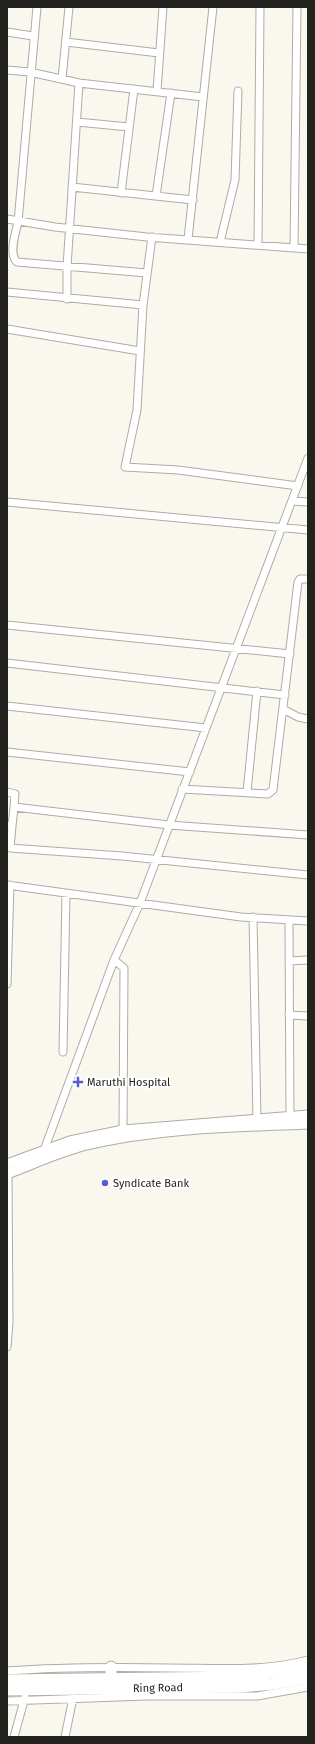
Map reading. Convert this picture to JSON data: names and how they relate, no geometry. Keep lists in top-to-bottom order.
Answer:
{
  "streets": {
    "highway": ["Ring Road"]
  },
  "places": {
    "health": ["Maruthi Hospital"],
    "other": ["Syndicate Bank"]
  }
}
